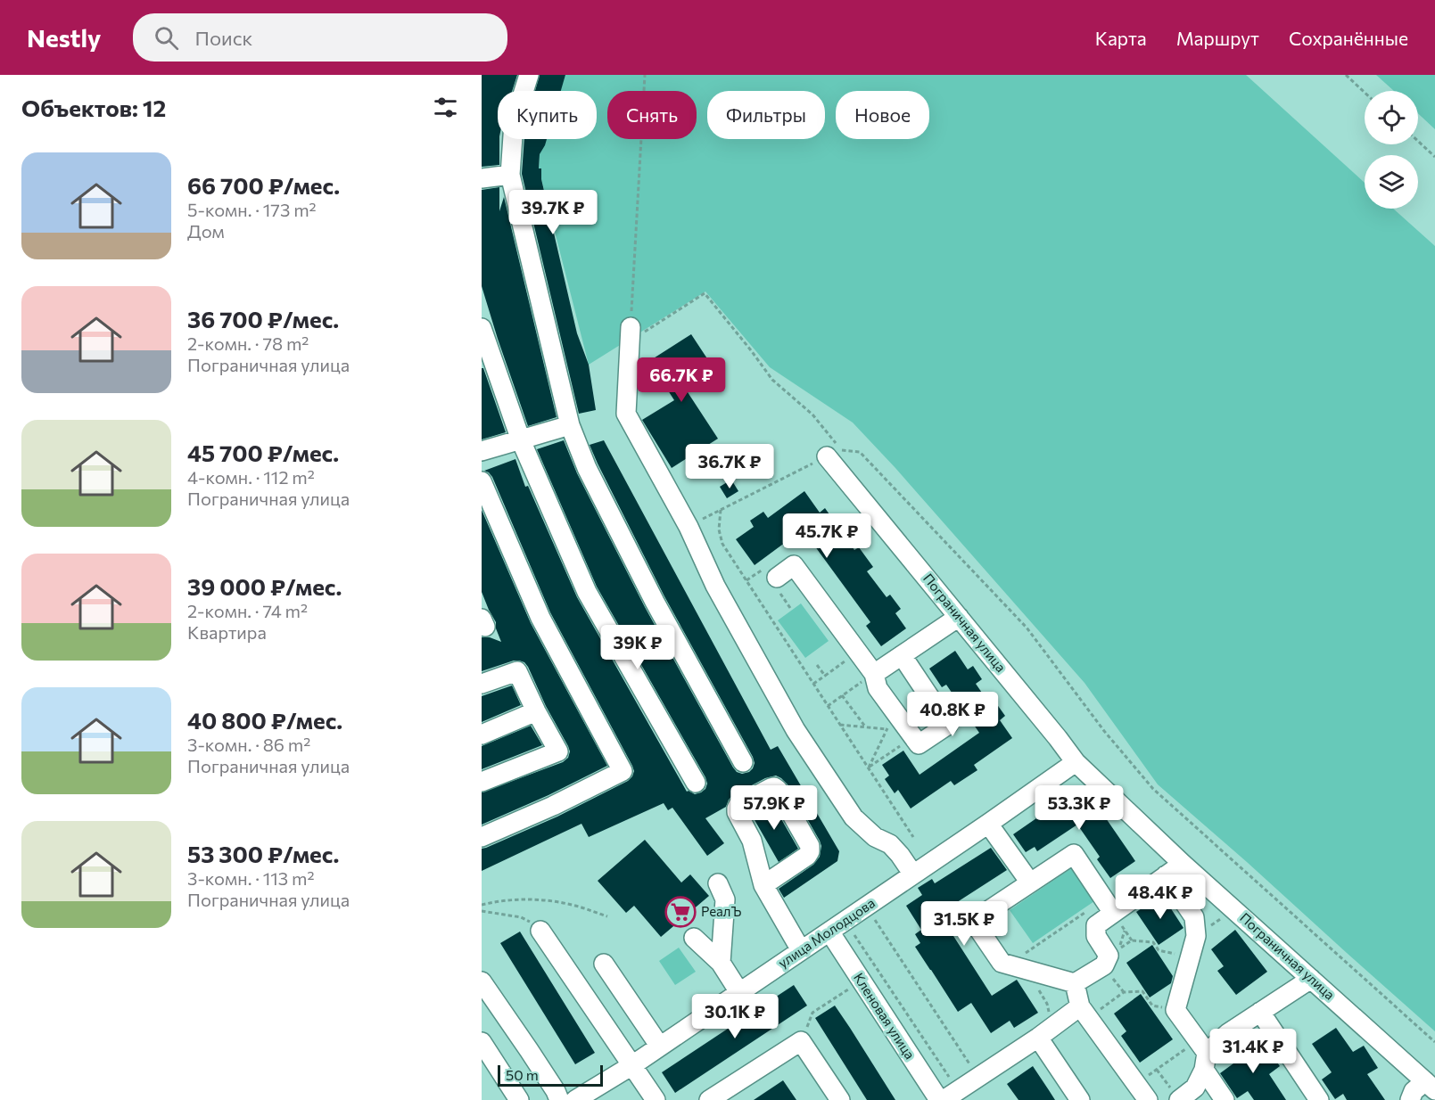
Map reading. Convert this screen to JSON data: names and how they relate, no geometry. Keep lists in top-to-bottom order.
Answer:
{
  "streets": {
    "street": ["Пограничная улица", "улица Молодцова", "Кленовая улица"]
  },
  "crossings": [
    ["Пограничная улица", "улица Молодцова"],
    ["улица Молодцова", "Кленовая улица"]
  ],
  "places": {
    "supermarket": ["РеалЪ"]
  },
  "scale_bar": "50 m",
  "page": {
    "header": "Nestly",
    "search": "Поиск",
    "nav": ["Карта", "Маршрут", "Сохранённые"],
    "heading": "Объектов: 12",
    "chip": [
      "Купить",
      "Снять",
      "Фильтры",
      "Новое"
    ],
    "list": [
      {
        "name": "66 700 ₽/мес.",
        "note": "5-комн. · 173 m² · Дом"
      },
      {
        "name": "36 700 ₽/мес.",
        "note": "2-комн. · 78 m² · Пограничная улица"
      },
      {
        "name": "45 700 ₽/мес.",
        "note": "4-комн. · 112 m² · Пограничная улица"
      },
      {
        "name": "39 000 ₽/мес.",
        "note": "2-комн. · 74 m² · Квартира"
      },
      {
        "name": "40 800 ₽/мес.",
        "note": "3-комн. · 86 m² · Пограничная улица"
      },
      {
        "name": "53 300 ₽/мес.",
        "note": "3-комн. · 113 m² · Пограничная улица"
      }
    ],
    "price": [
      "39.7K ₽",
      "66.7K ₽",
      "36.7K ₽",
      "45.7K ₽",
      "39K ₽",
      "40.8K ₽",
      "57.9K ₽",
      "53.3K ₽",
      "48.4K ₽",
      "31.5K ₽",
      "30.1K ₽",
      "31.4K ₽"
    ],
    "scale": "50 m"
  }
}
